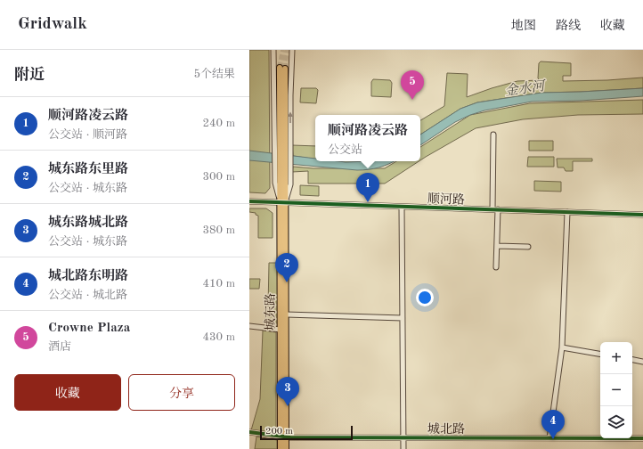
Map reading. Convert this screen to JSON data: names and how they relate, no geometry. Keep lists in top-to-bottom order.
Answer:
{
  "streets": {
    "main road": ["城东路"],
    "street": ["顺河路", "城北路"]
  },
  "crossings": [
    ["顺河路", "城东路"],
    ["城东路", "城北路"]
  ],
  "water": ["金水河"],
  "scale_bar": "200 m",
  "page": {
    "header": "Gridwalk",
    "nav": ["地图", "路线", "收藏"],
    "heading": ["附近", "5个结果"],
    "pins": [
      "5",
      "1",
      "2",
      "3",
      "4"
    ],
    "list": [
      {
        "mark": "1",
        "name": "顺河路凌云路",
        "note": "公交站 · 顺河路",
        "value": "240 m"
      },
      {
        "mark": "2",
        "name": "城东路东里路",
        "note": "公交站 · 城东路",
        "value": "300 m"
      },
      {
        "mark": "3",
        "name": "城东路城北路",
        "note": "公交站 · 城东路",
        "value": "380 m"
      },
      {
        "mark": "4",
        "name": "城北路东明路",
        "note": "公交站 · 城北路",
        "value": "410 m"
      },
      {
        "mark": "5",
        "name": "Crowne Plaza",
        "note": "酒店",
        "value": "430 m"
      }
    ],
    "popup": ["顺河路凌云路", "公交站"],
    "map_buttons": ["+", "−"],
    "buttons": ["收藏", "分享"],
    "scale": "200 m"
  }
}
